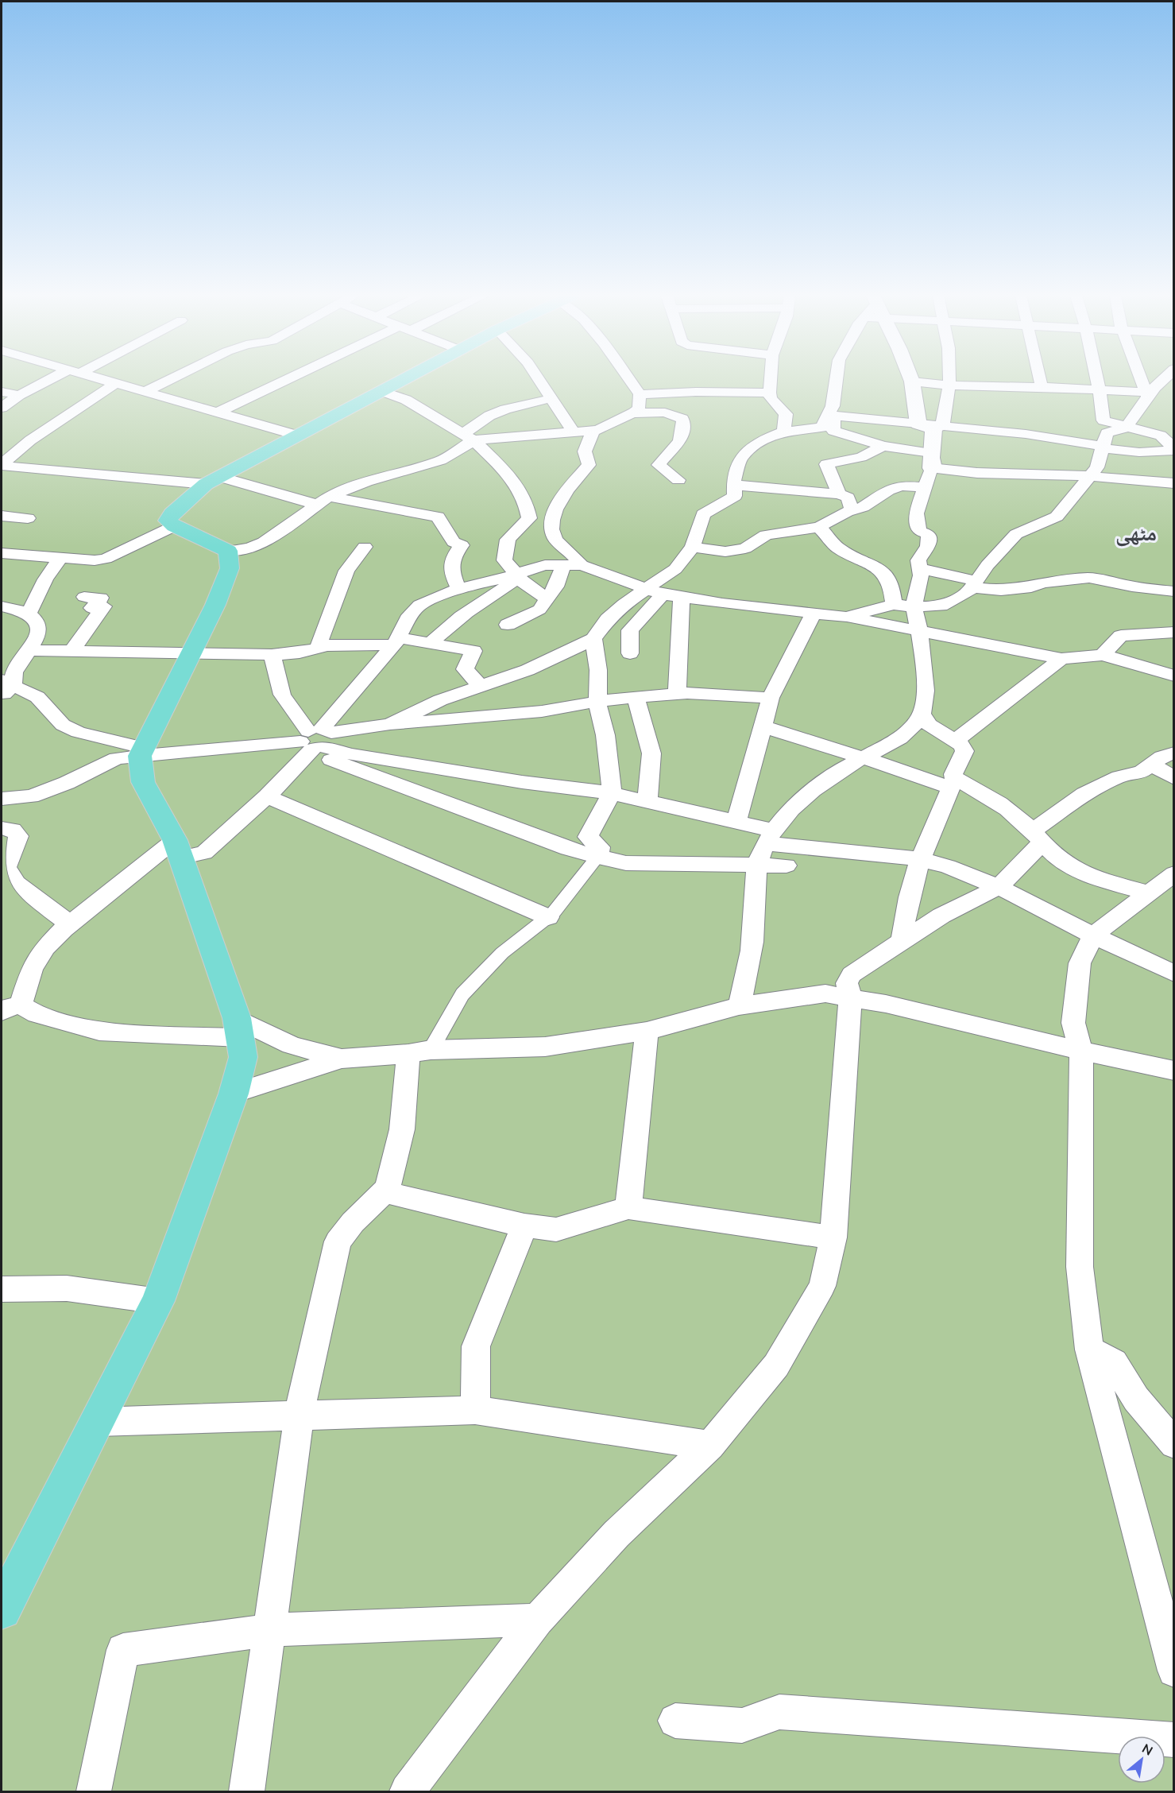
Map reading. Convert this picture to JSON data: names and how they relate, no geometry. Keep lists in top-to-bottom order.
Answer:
{
  "districts": ["مٹھی"],
  "north": "top right"
}
